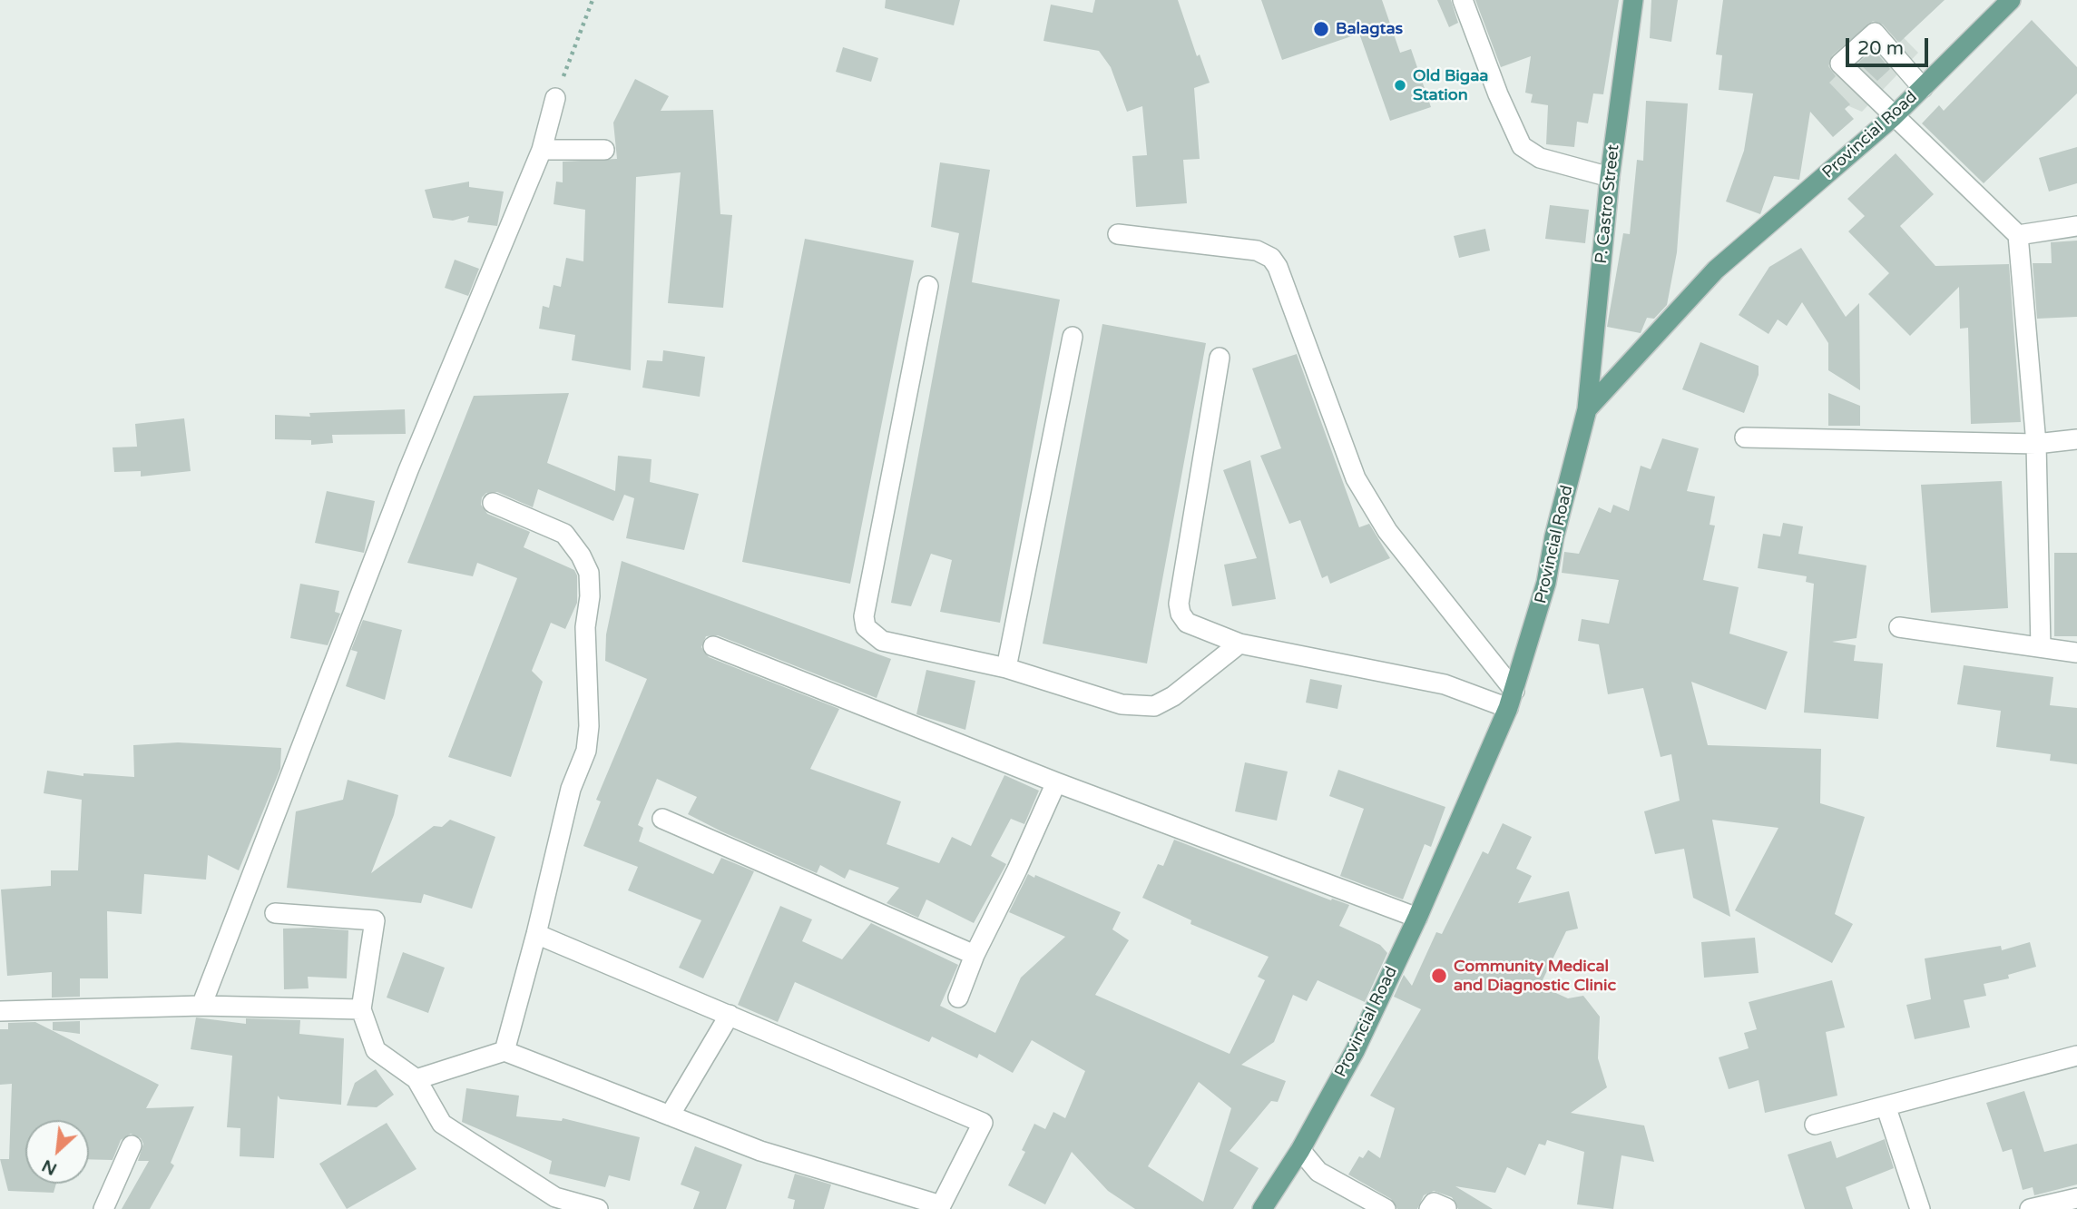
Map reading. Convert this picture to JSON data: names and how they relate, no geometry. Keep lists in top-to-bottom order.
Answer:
{
  "streets": {
    "main road": ["Provincial Road", "P. Castro Street"]
  },
  "crossings": [
    ["Provincial Road", "P. Castro Street"]
  ],
  "places": ["Balagtas", "Old Bigaa Station", "Community Medical and Diagnostic Clinic"],
  "scale_bar": "20 m",
  "north": "bottom left"
}
